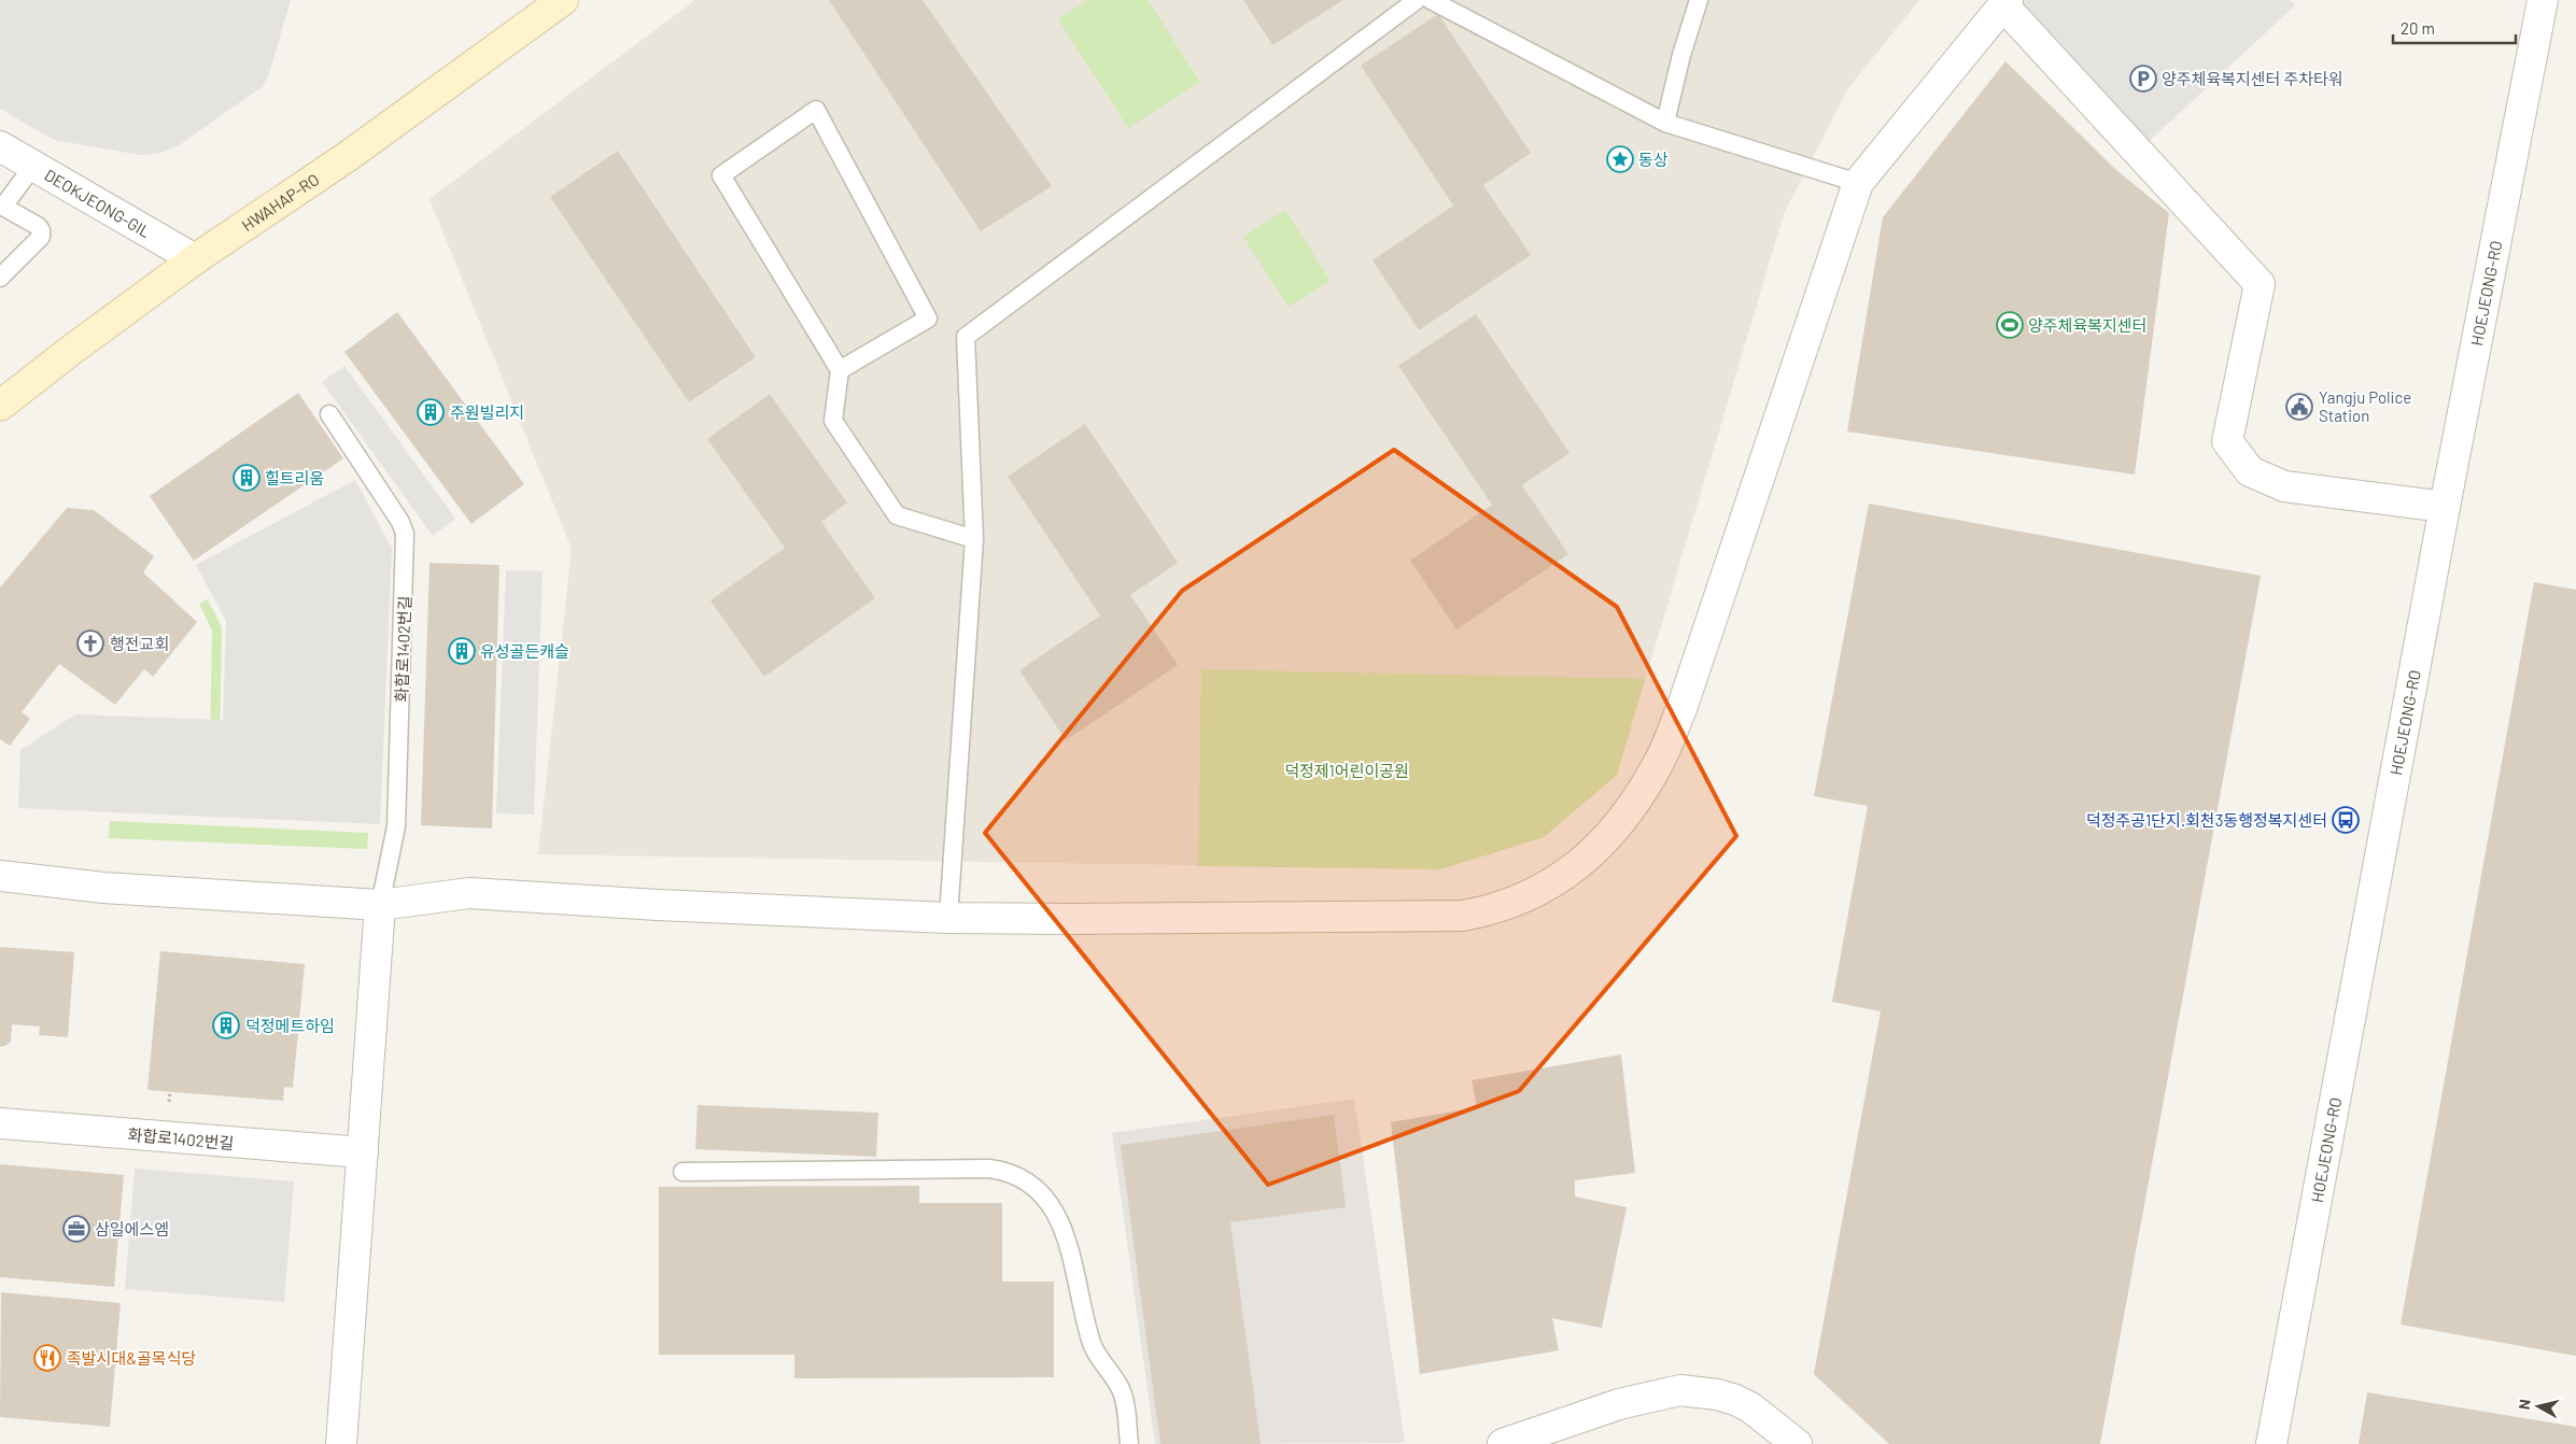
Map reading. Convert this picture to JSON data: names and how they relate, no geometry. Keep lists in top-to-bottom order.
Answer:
{
  "streets": {
    "main road": ["HWAHAP-RO"],
    "street": ["DEOKJEONG-GIL", "HOEJEONG-RO", "화합로1402번길"]
  },
  "crossings": [
    ["HWAHAP-RO", "DEOKJEONG-GIL"]
  ],
  "parks": ["덕정제1어린이공원"],
  "places": {
    "parking": ["양주체육복지센터 주차타워"],
    "place": ["동상"],
    "sports": ["양주체육복지센터"],
    "public building": ["Yangju Police Station"],
    "building": [
      "주원빌리지",
      "힐트리움",
      "유성골든캐슬",
      "덕정메트하임"
    ],
    "church": ["행전교회"],
    "bus stop": ["덕정주공1단지.회천3동행정복지센터"],
    "office": ["삼일에스엠"],
    "restaurant": ["족발시대&골목식당"]
  },
  "scale_bar": "20 m",
  "north": "left"
}
